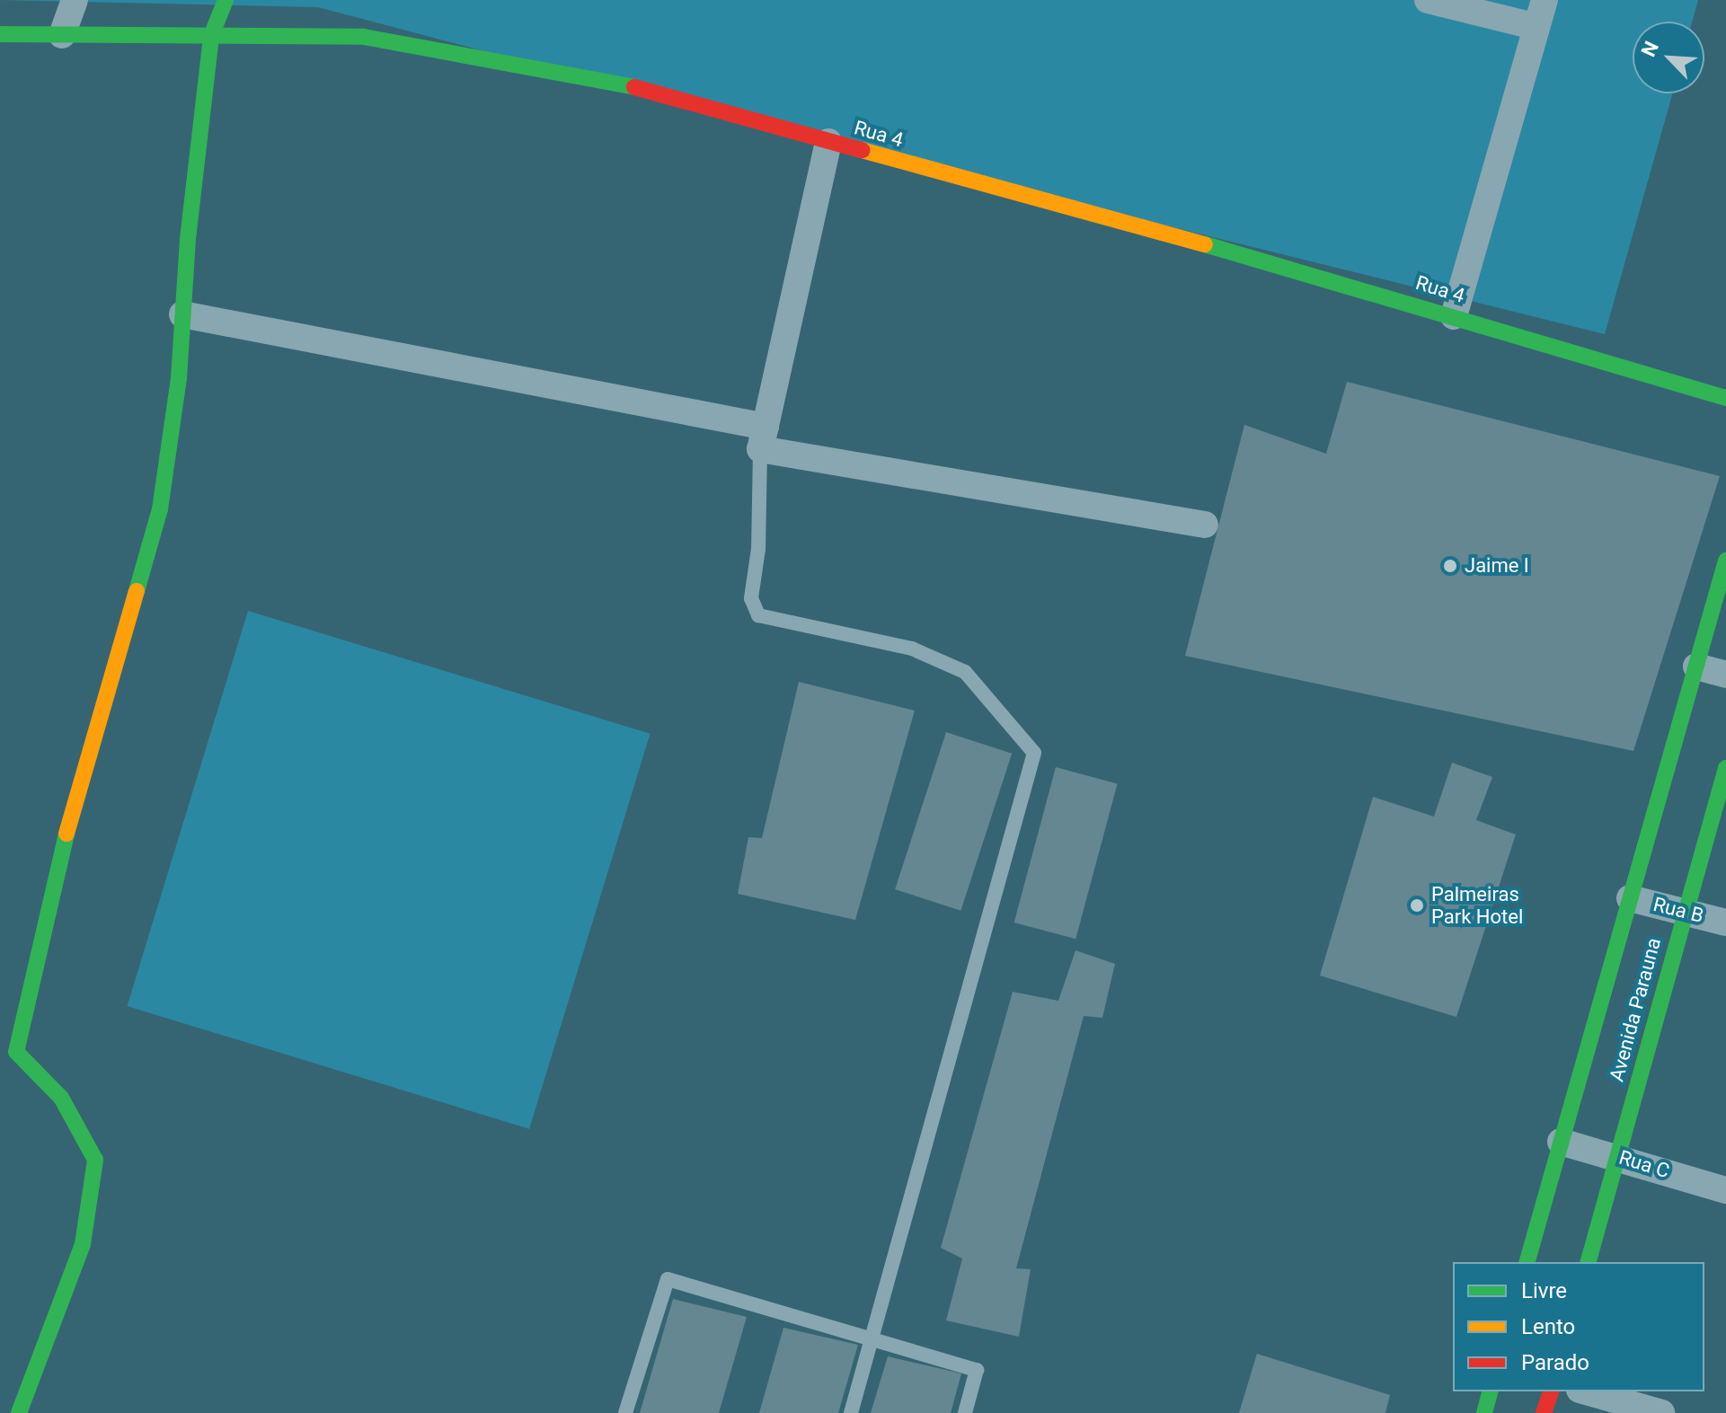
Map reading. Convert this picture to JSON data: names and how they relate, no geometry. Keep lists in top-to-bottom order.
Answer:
{
  "streets": {
    "street": [
      "Rua 4",
      "Rua B",
      "Avenida Parauna",
      "Rua C"
    ]
  },
  "crossings": [
    ["Rua B", "Avenida Parauna"],
    ["Avenida Parauna", "Rua C"]
  ],
  "places": ["Jaime I", "Palmeiras Park Hotel"],
  "legend": ["Livre", "Lento", "Parado"],
  "north": "top left"
}
